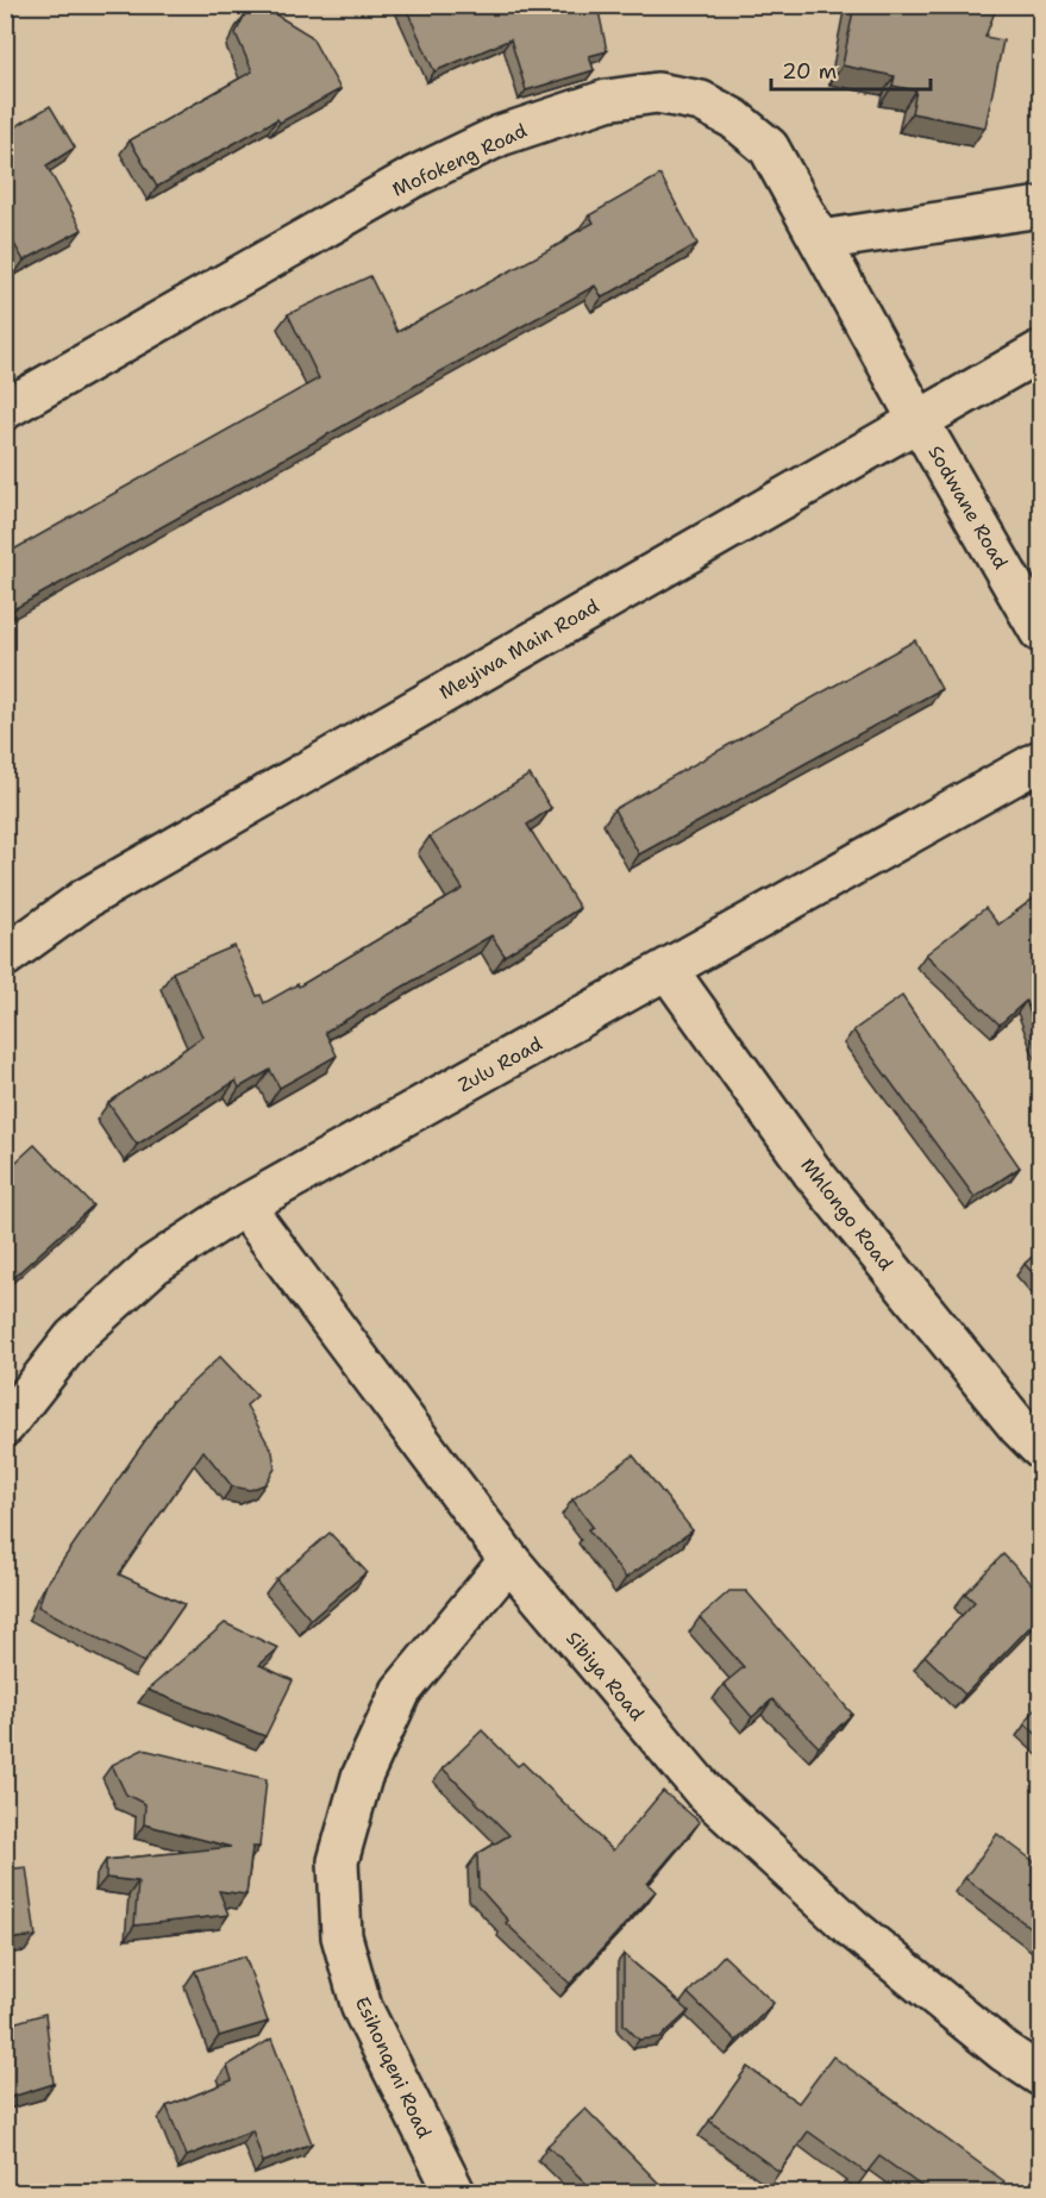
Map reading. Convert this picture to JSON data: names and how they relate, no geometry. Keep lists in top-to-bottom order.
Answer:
{
  "streets": {
    "street": [
      "Mofokeng Road",
      "Sodwane Road",
      "Meyiwa Main Road",
      "Zulu Road",
      "Mhlongo Road",
      "Sibiya Road",
      "Esihonqeni Road"
    ]
  },
  "crossings": [
    ["Mofokeng Road", "Sodwane Road"],
    ["Mofokeng Road", "Meyiwa Main Road"],
    ["Sodwane Road", "Meyiwa Main Road"],
    ["Zulu Road", "Mhlongo Road"],
    ["Zulu Road", "Sibiya Road"],
    ["Sibiya Road", "Esihonqeni Road"]
  ],
  "scale_bar": "20 m"
}
